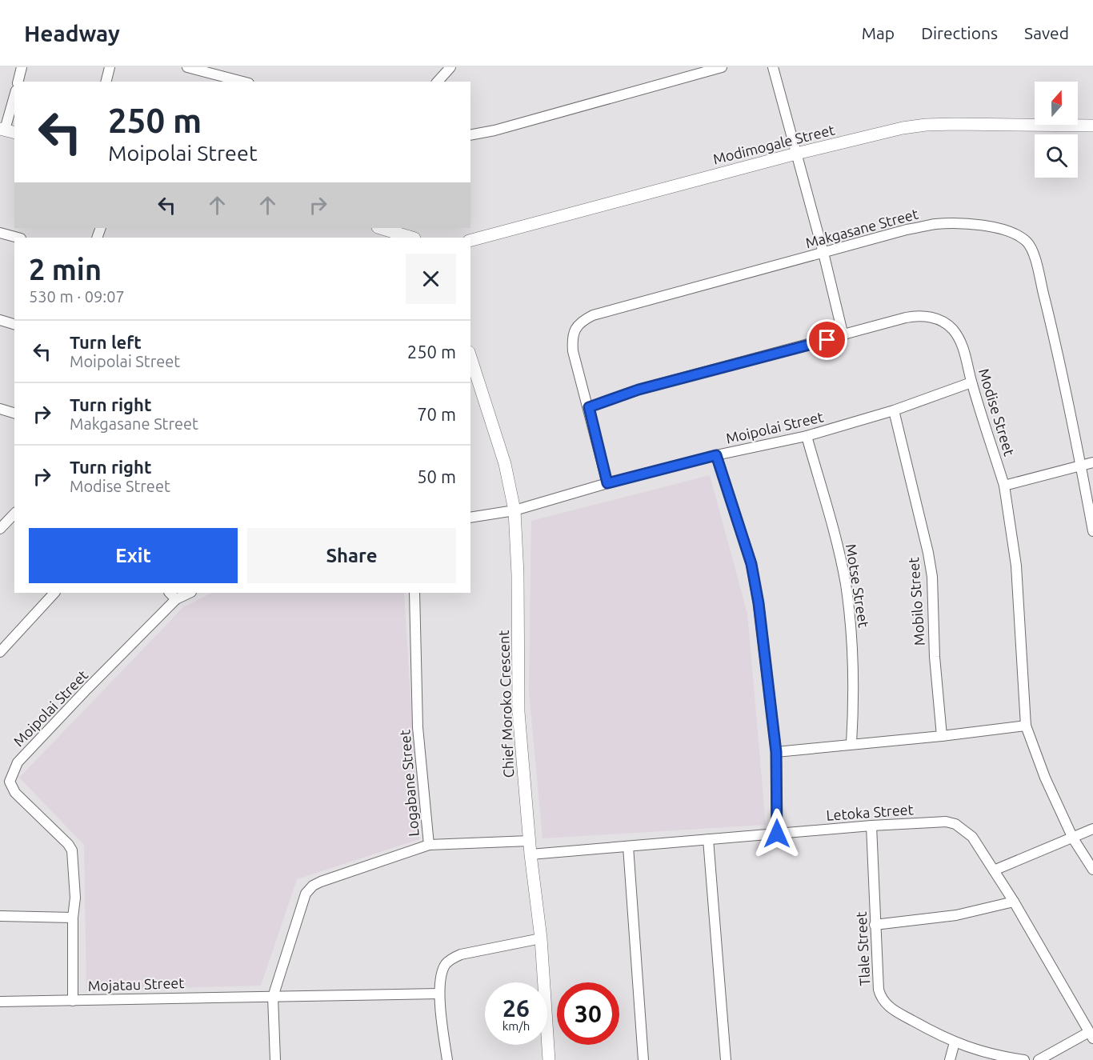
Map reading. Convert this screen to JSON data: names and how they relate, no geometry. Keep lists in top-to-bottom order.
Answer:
{
  "streets": {
    "street": [
      "Modimogale Street",
      "Makgasane Street",
      "Modise Street",
      "Moipolai Street",
      "Motse Street",
      "Mobilo Street",
      "Chief Moroko Crescent",
      "Logabane Street",
      "Letoka Street",
      "Tlale Street",
      "Mojatau Street"
    ]
  },
  "crossings": [
    ["Makgasane Street", "Modise Street"],
    ["Makgasane Street", "Moipolai Street"],
    ["Modise Street", "Moipolai Street"],
    ["Moipolai Street", "Motse Street"],
    ["Moipolai Street", "Mobilo Street"],
    ["Moipolai Street", "Chief Moroko Crescent"],
    ["Moipolai Street", "Mojatau Street"],
    ["Chief Moroko Crescent", "Letoka Street"],
    ["Logabane Street", "Mojatau Street"],
    ["Letoka Street", "Tlale Street"]
  ],
  "north": "top",
  "page": {
    "header": "Headway",
    "nav": ["Map", "Directions", "Saved"],
    "turn": ["250 m", "Moipolai Street"],
    "heading": ["2 min", "530 m · 09:07"],
    "list": [
      {
        "name": "Turn left",
        "note": "Moipolai Street",
        "value": "250 m"
      },
      {
        "name": "Turn right",
        "note": "Makgasane Street",
        "value": "70 m"
      },
      {
        "name": "Turn right",
        "note": "Modise Street",
        "value": "50 m"
      }
    ],
    "buttons": ["Exit", "Share"],
    "speed": "26 km/h",
    "limit": "30"
  }
}
